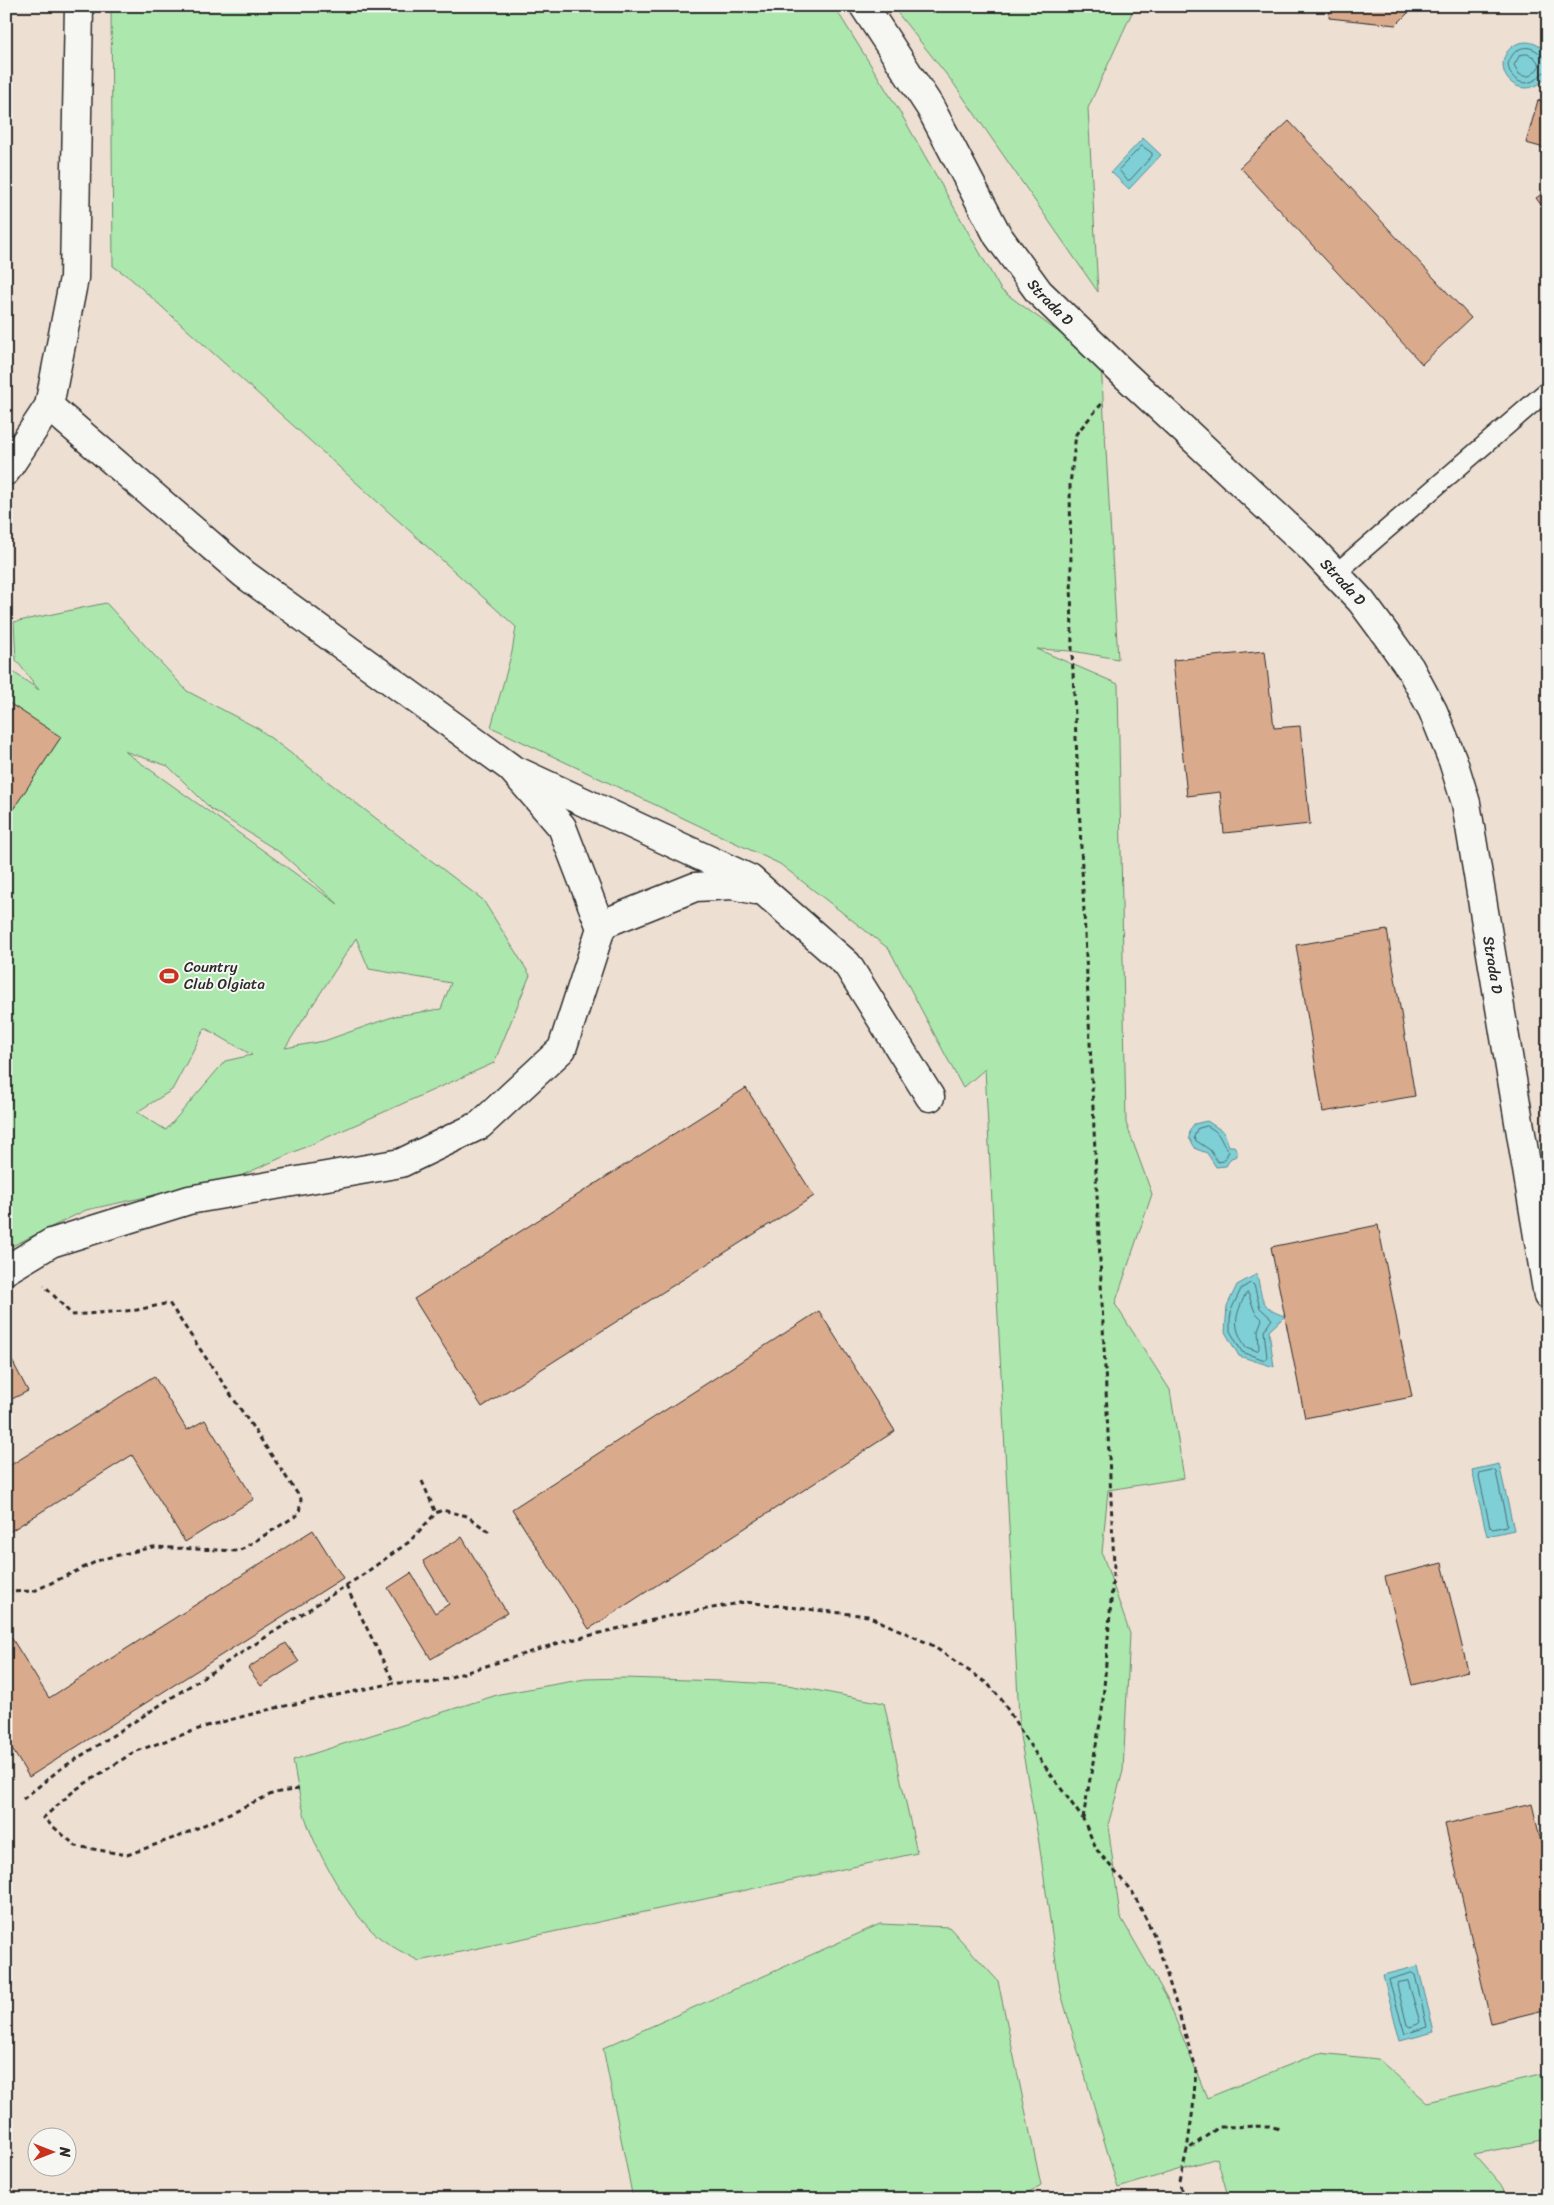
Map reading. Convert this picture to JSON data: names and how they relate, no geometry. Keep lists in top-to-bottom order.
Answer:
{
  "streets": {
    "street": ["Strada D"]
  },
  "places": {
    "sports": ["Country Club Olgiata"]
  },
  "north": "right"
}
